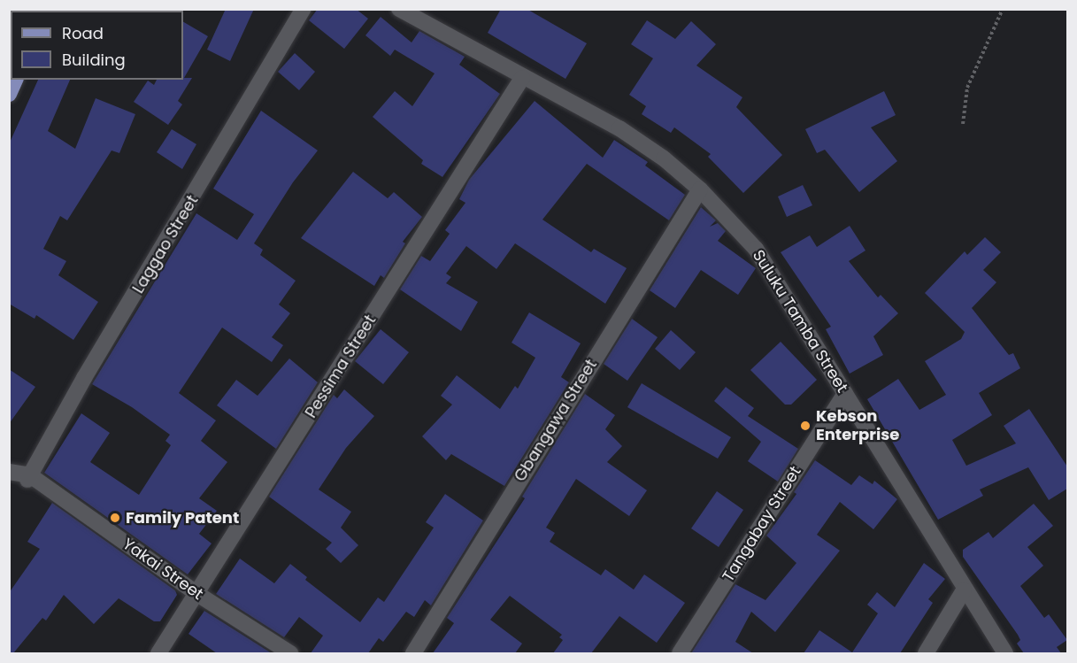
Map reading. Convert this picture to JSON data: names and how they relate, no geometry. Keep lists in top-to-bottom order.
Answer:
{
  "streets": {
    "street": [
      "Laggao Street",
      "Suluku Tamba Street",
      "Pessima Street",
      "Gbangawa Street",
      "Tangabay Street",
      "Yakai Street"
    ]
  },
  "crossings": [
    ["Laggao Street", "Yakai Street"],
    ["Suluku Tamba Street", "Pessima Street"],
    ["Suluku Tamba Street", "Gbangawa Street"],
    ["Suluku Tamba Street", "Tangabay Street"],
    ["Pessima Street", "Yakai Street"]
  ],
  "places": ["Kebson Enterprise", "Family Patent"],
  "legend": ["Road", "Building"]
}
